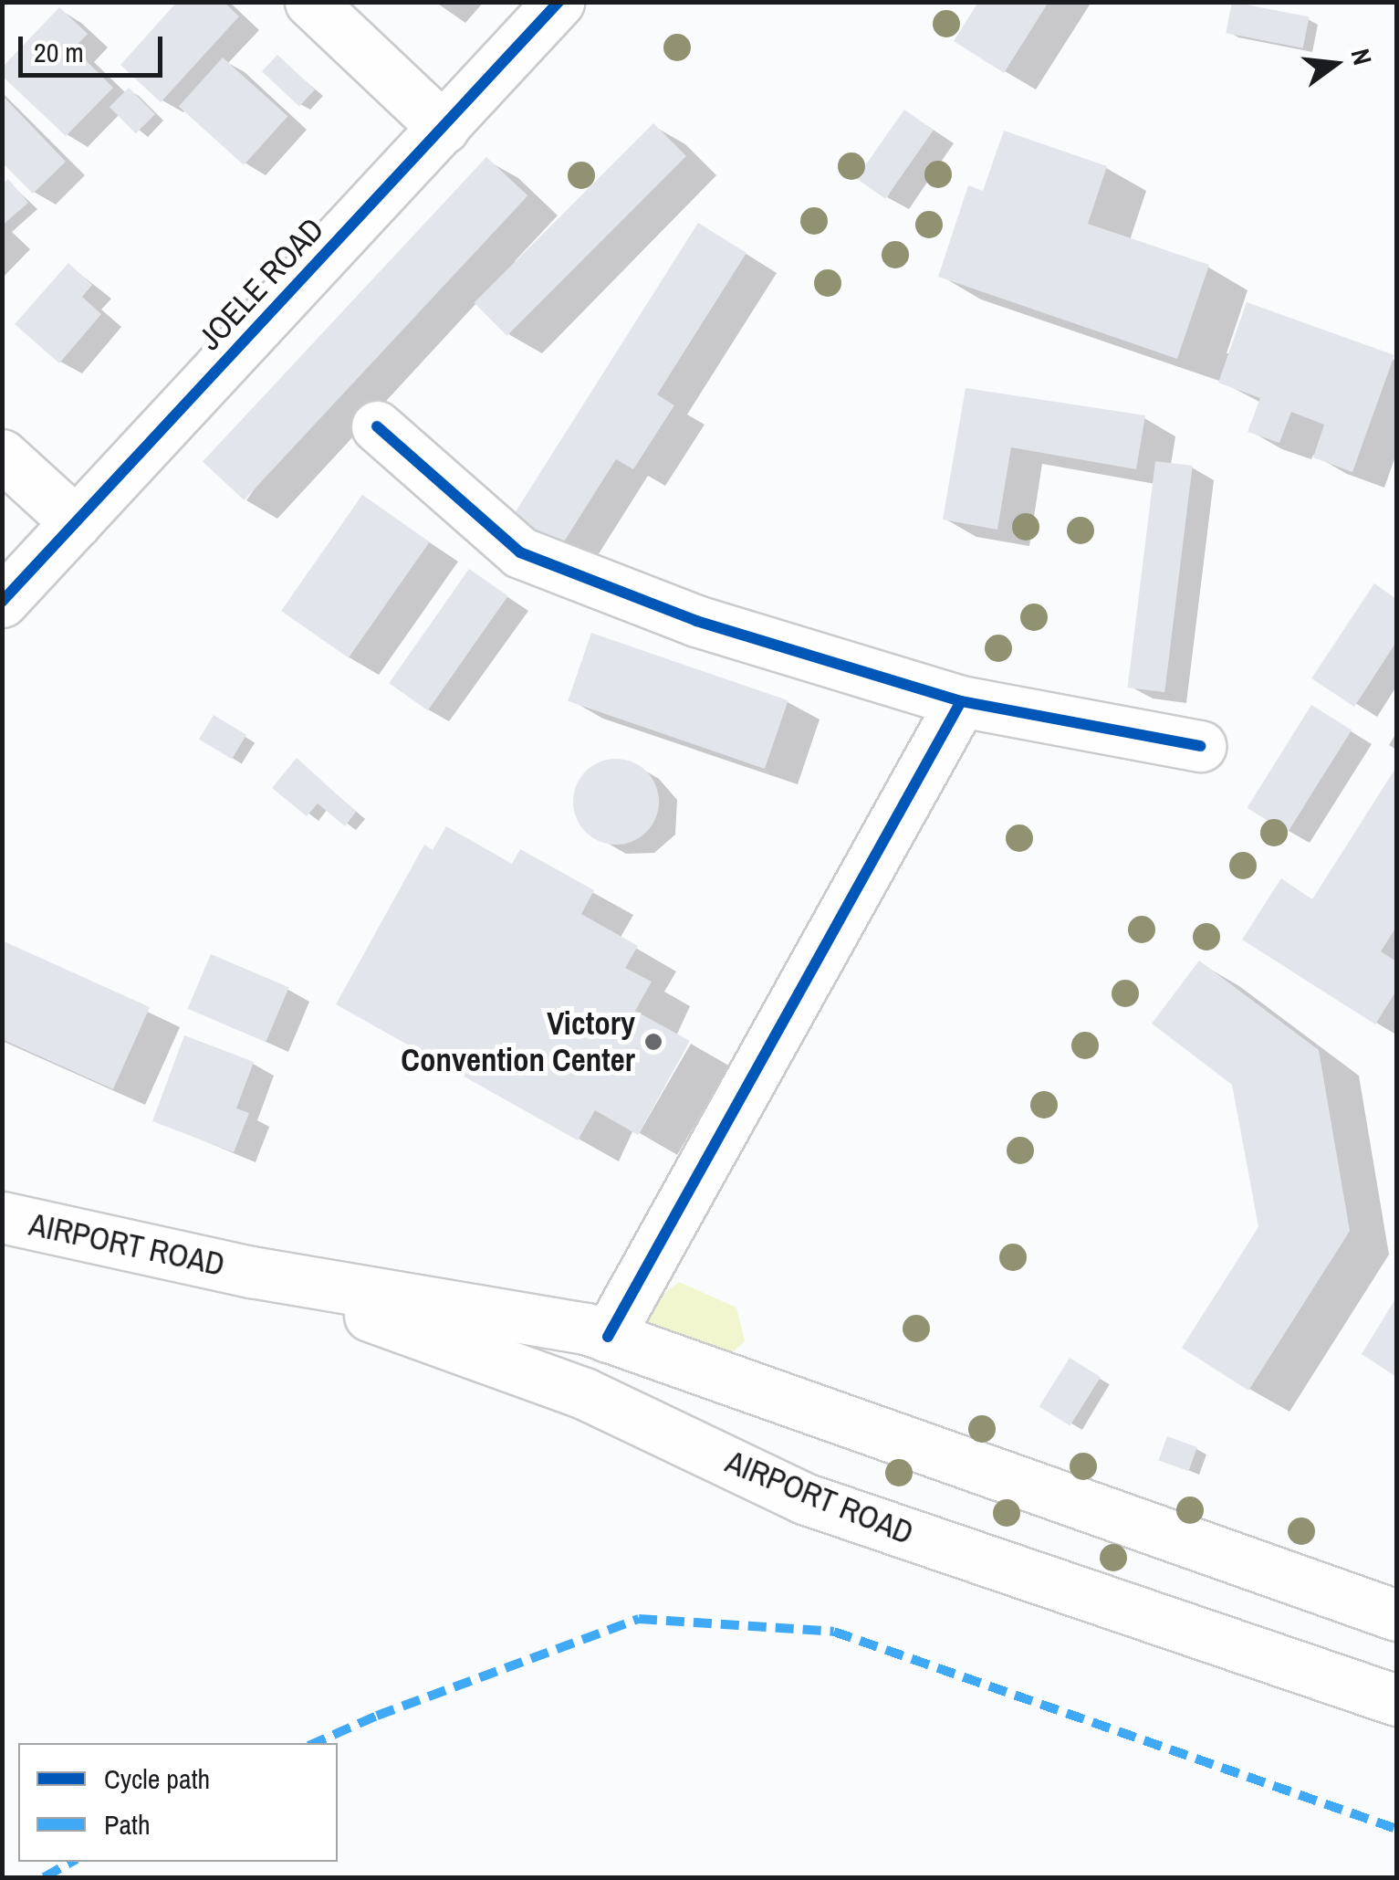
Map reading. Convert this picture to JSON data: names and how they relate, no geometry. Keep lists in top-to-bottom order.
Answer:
{
  "streets": {
    "street": ["JOELE ROAD", "AIRPORT ROAD"]
  },
  "places": ["Victory Convention Center"],
  "legend": ["Cycle path", "Path"],
  "scale_bar": "20 m",
  "north": "right"
}
